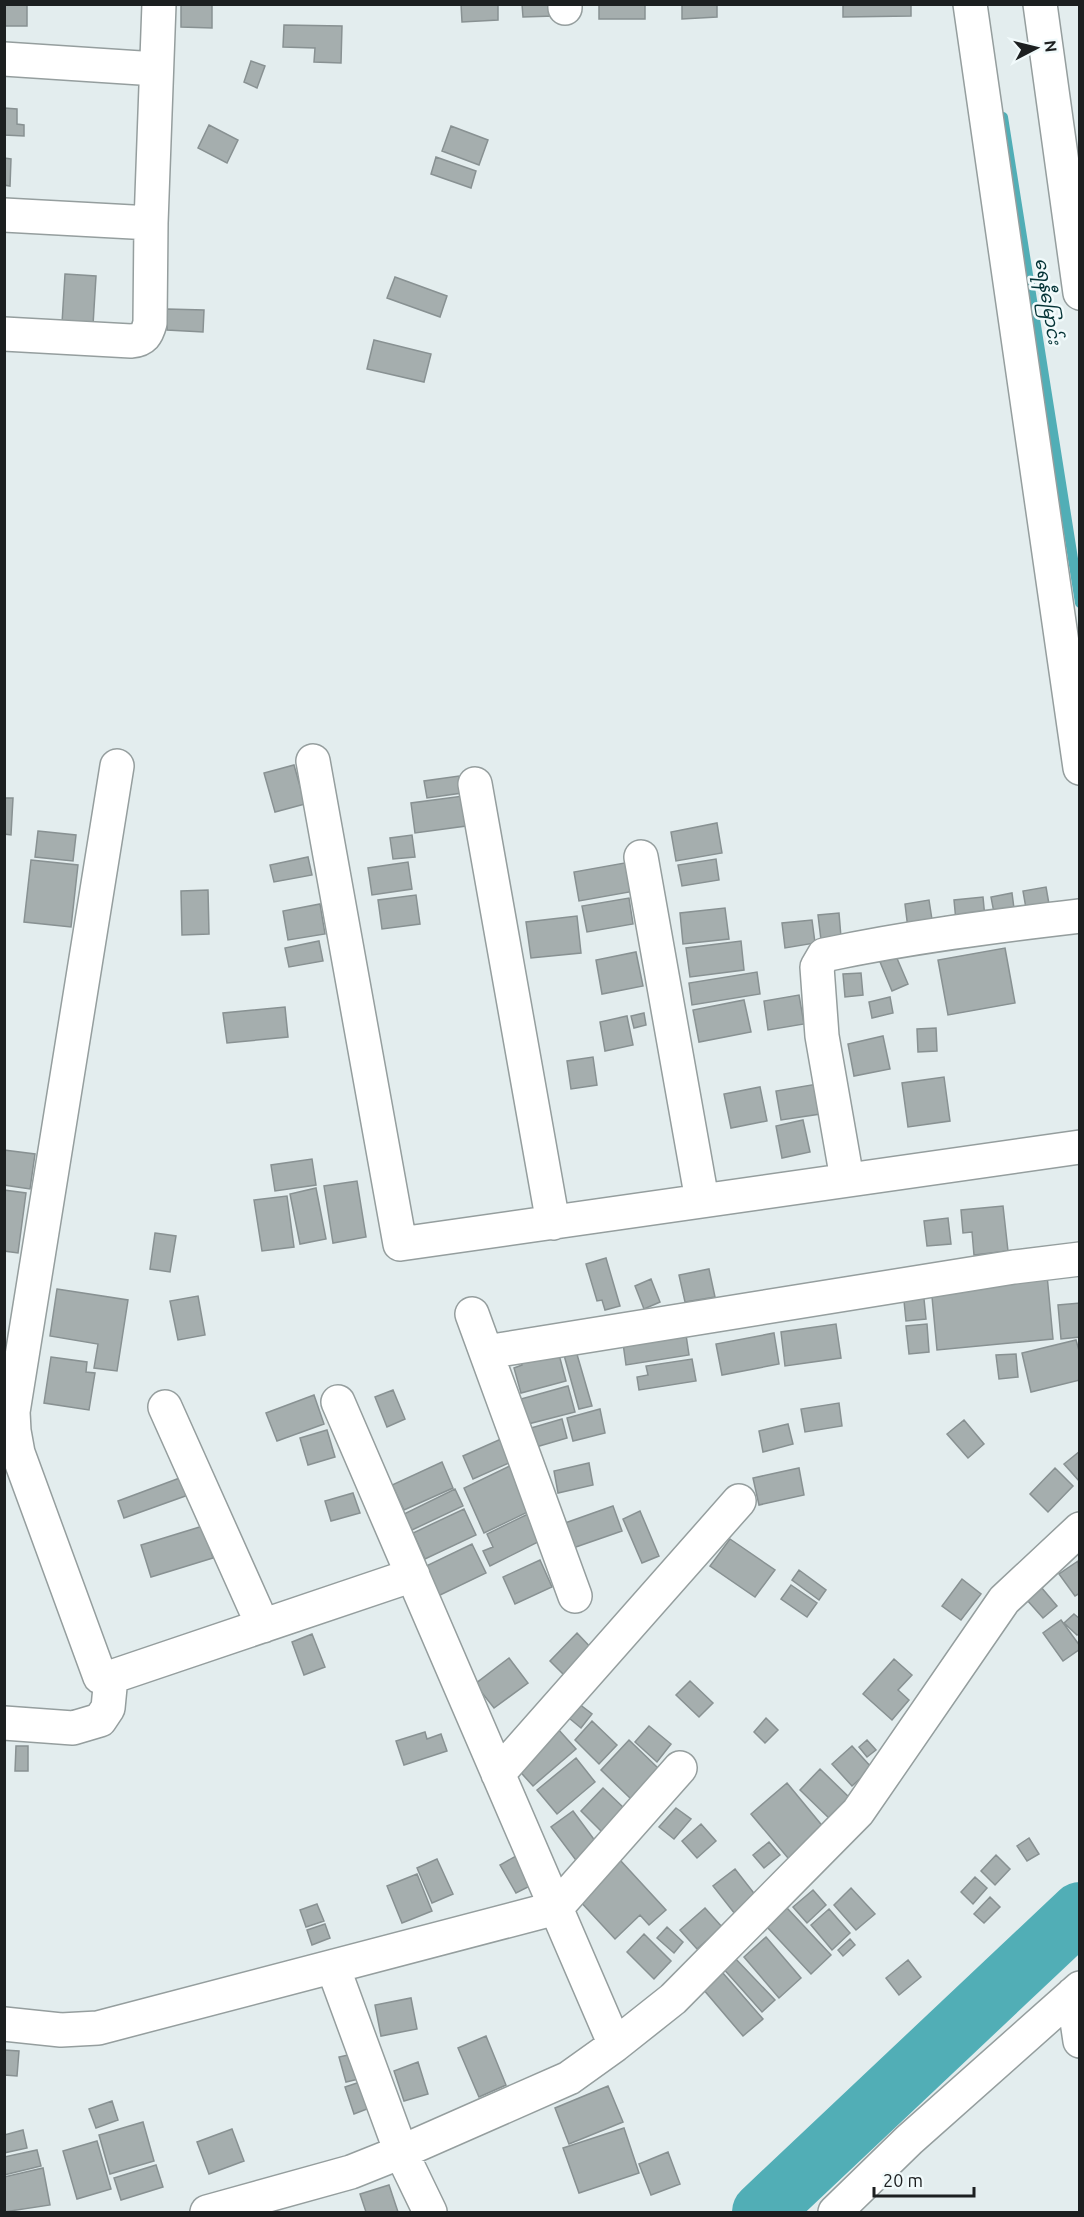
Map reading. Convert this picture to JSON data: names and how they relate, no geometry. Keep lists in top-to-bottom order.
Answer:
{
  "water": ["ရေနီမြောင်း"],
  "scale_bar": "20 m",
  "north": "right"
}
